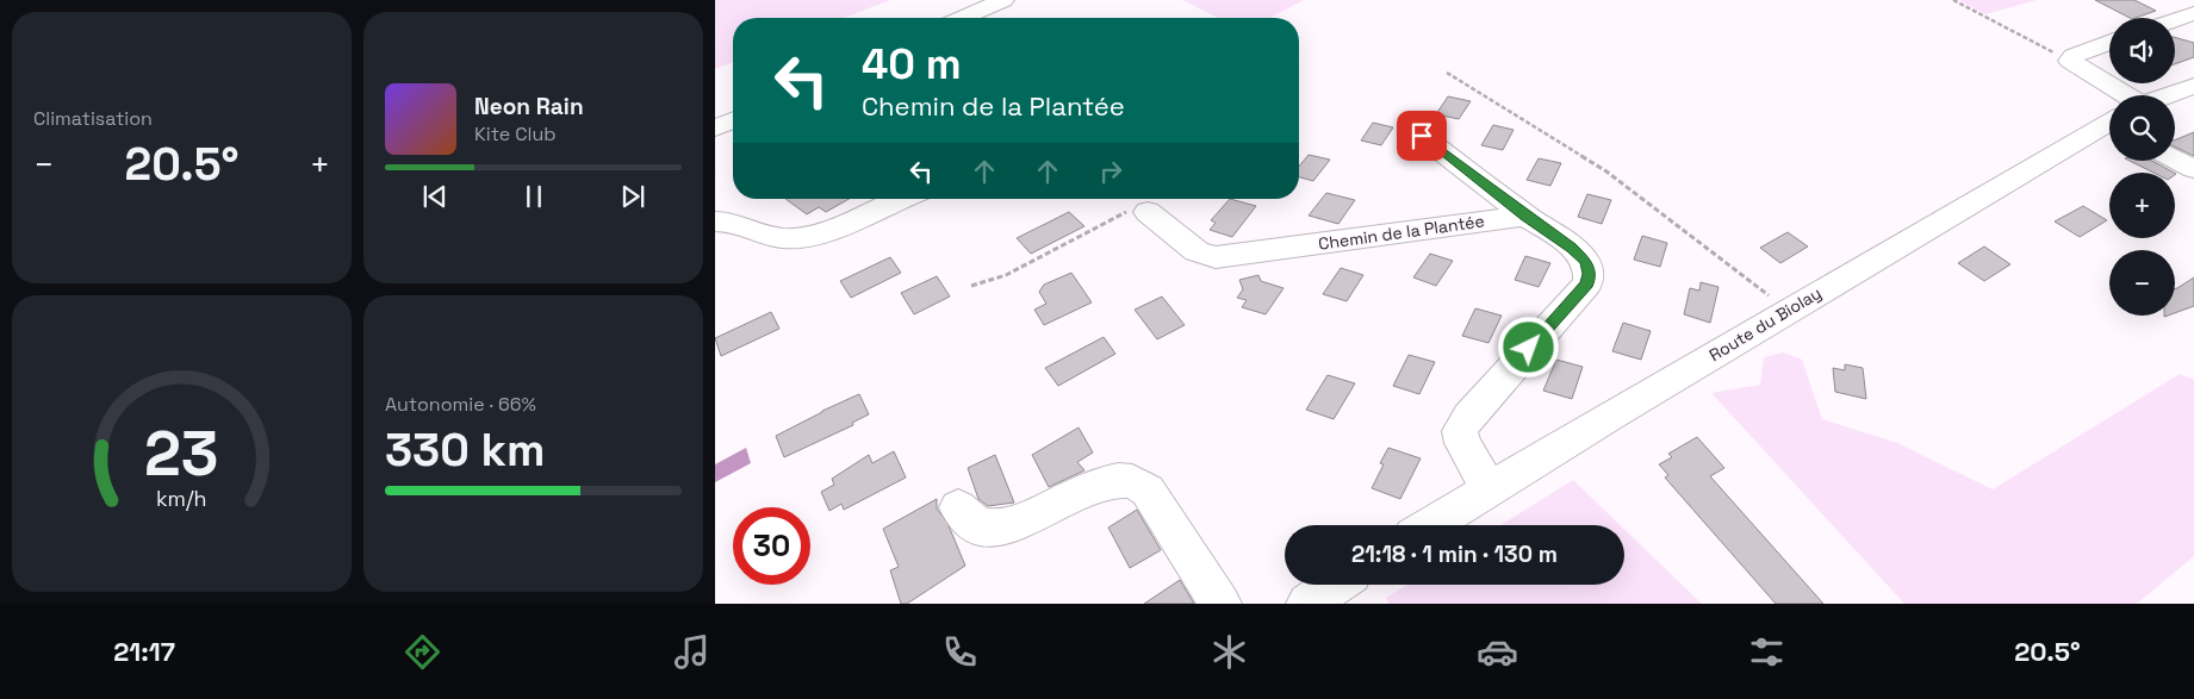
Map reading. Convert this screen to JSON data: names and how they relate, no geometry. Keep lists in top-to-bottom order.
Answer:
{
  "streets": {
    "street": ["Chemin de la Plantée", "Route du Biolay"]
  },
  "page": {
    "tile": [
      "Climatisation",
      ["Autonomie · 66%", "330 km"]
    ],
    "map_buttons": ["+", "−"],
    "turn": ["40 m", "Chemin de la Plantée"],
    "song": ["Neon Rain", "Kite Club"],
    "heat": ["−", "20.5°", "+"],
    "limit": "30",
    "trip": "21:18 · 1 min · 130 m",
    "tabs": ["21:17", "20.5°"],
    "gauge": ["23", "km/h"]
  }
}
